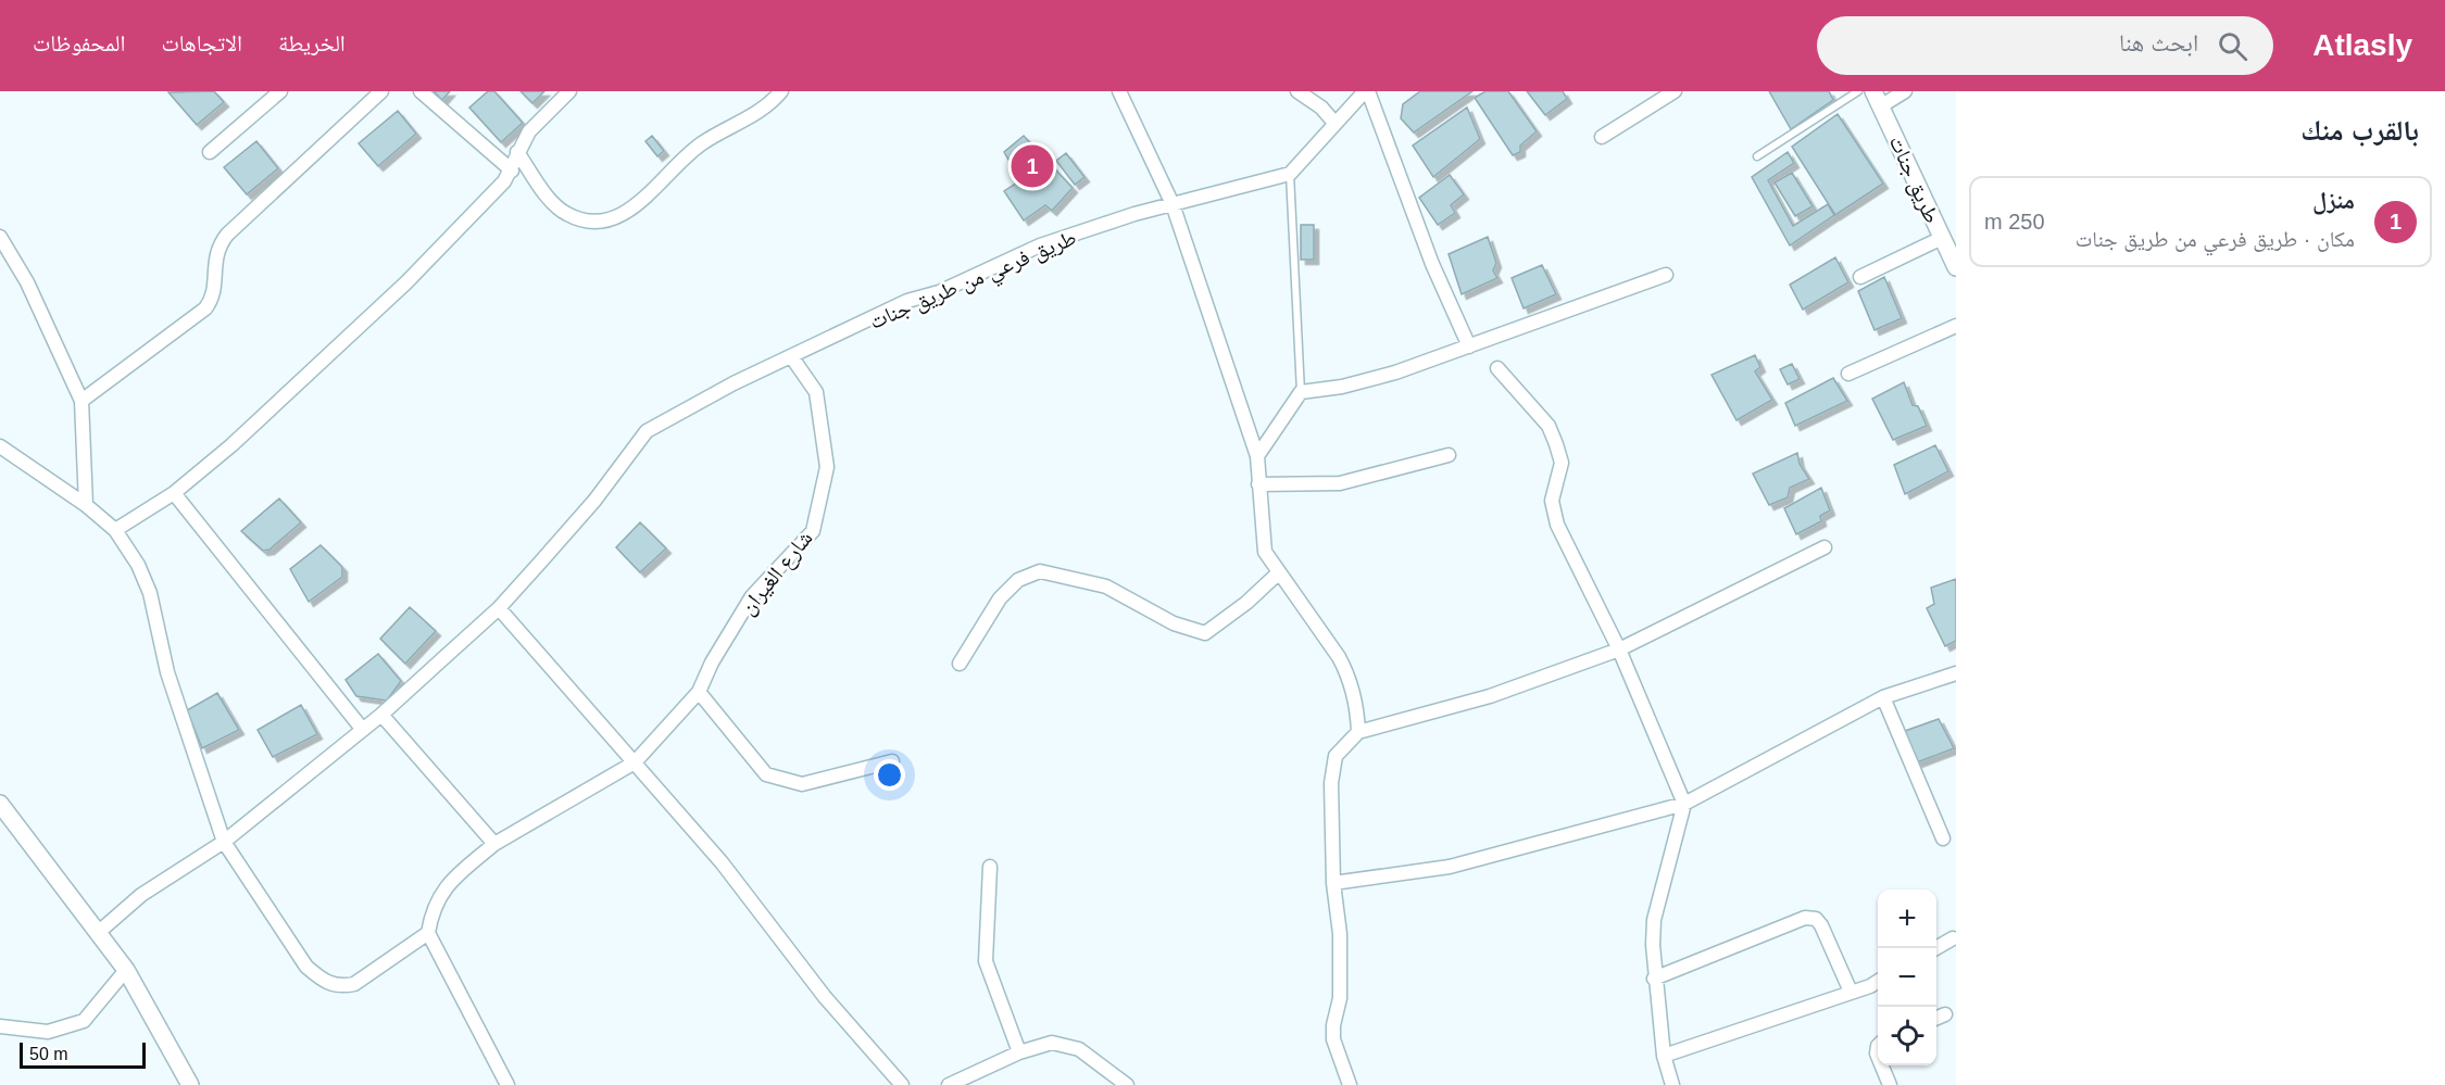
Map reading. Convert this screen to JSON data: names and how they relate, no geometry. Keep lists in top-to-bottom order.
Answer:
{
  "streets": {
    "street": ["طريق جنات", "طريق فرعي من طريق جنات", "شارع الغيران"]
  },
  "crossings": [
    ["طريق فرعي من طريق جنات", "شارع الغيران"]
  ],
  "scale_bar": "50 m",
  "page": {
    "header": "Atlasly",
    "search": "ابحث هنا",
    "nav": ["الخريطة", "الاتجاهات", "المحفوظات"],
    "heading": "بالقرب منك",
    "pins": "1",
    "list": [
      {
        "mark": "1",
        "name": "منزل",
        "note": "مكان · طريق فرعي من طريق جنات",
        "value": "250 m"
      }
    ],
    "map_buttons": ["+", "−"],
    "scale": "50 m"
  }
}
